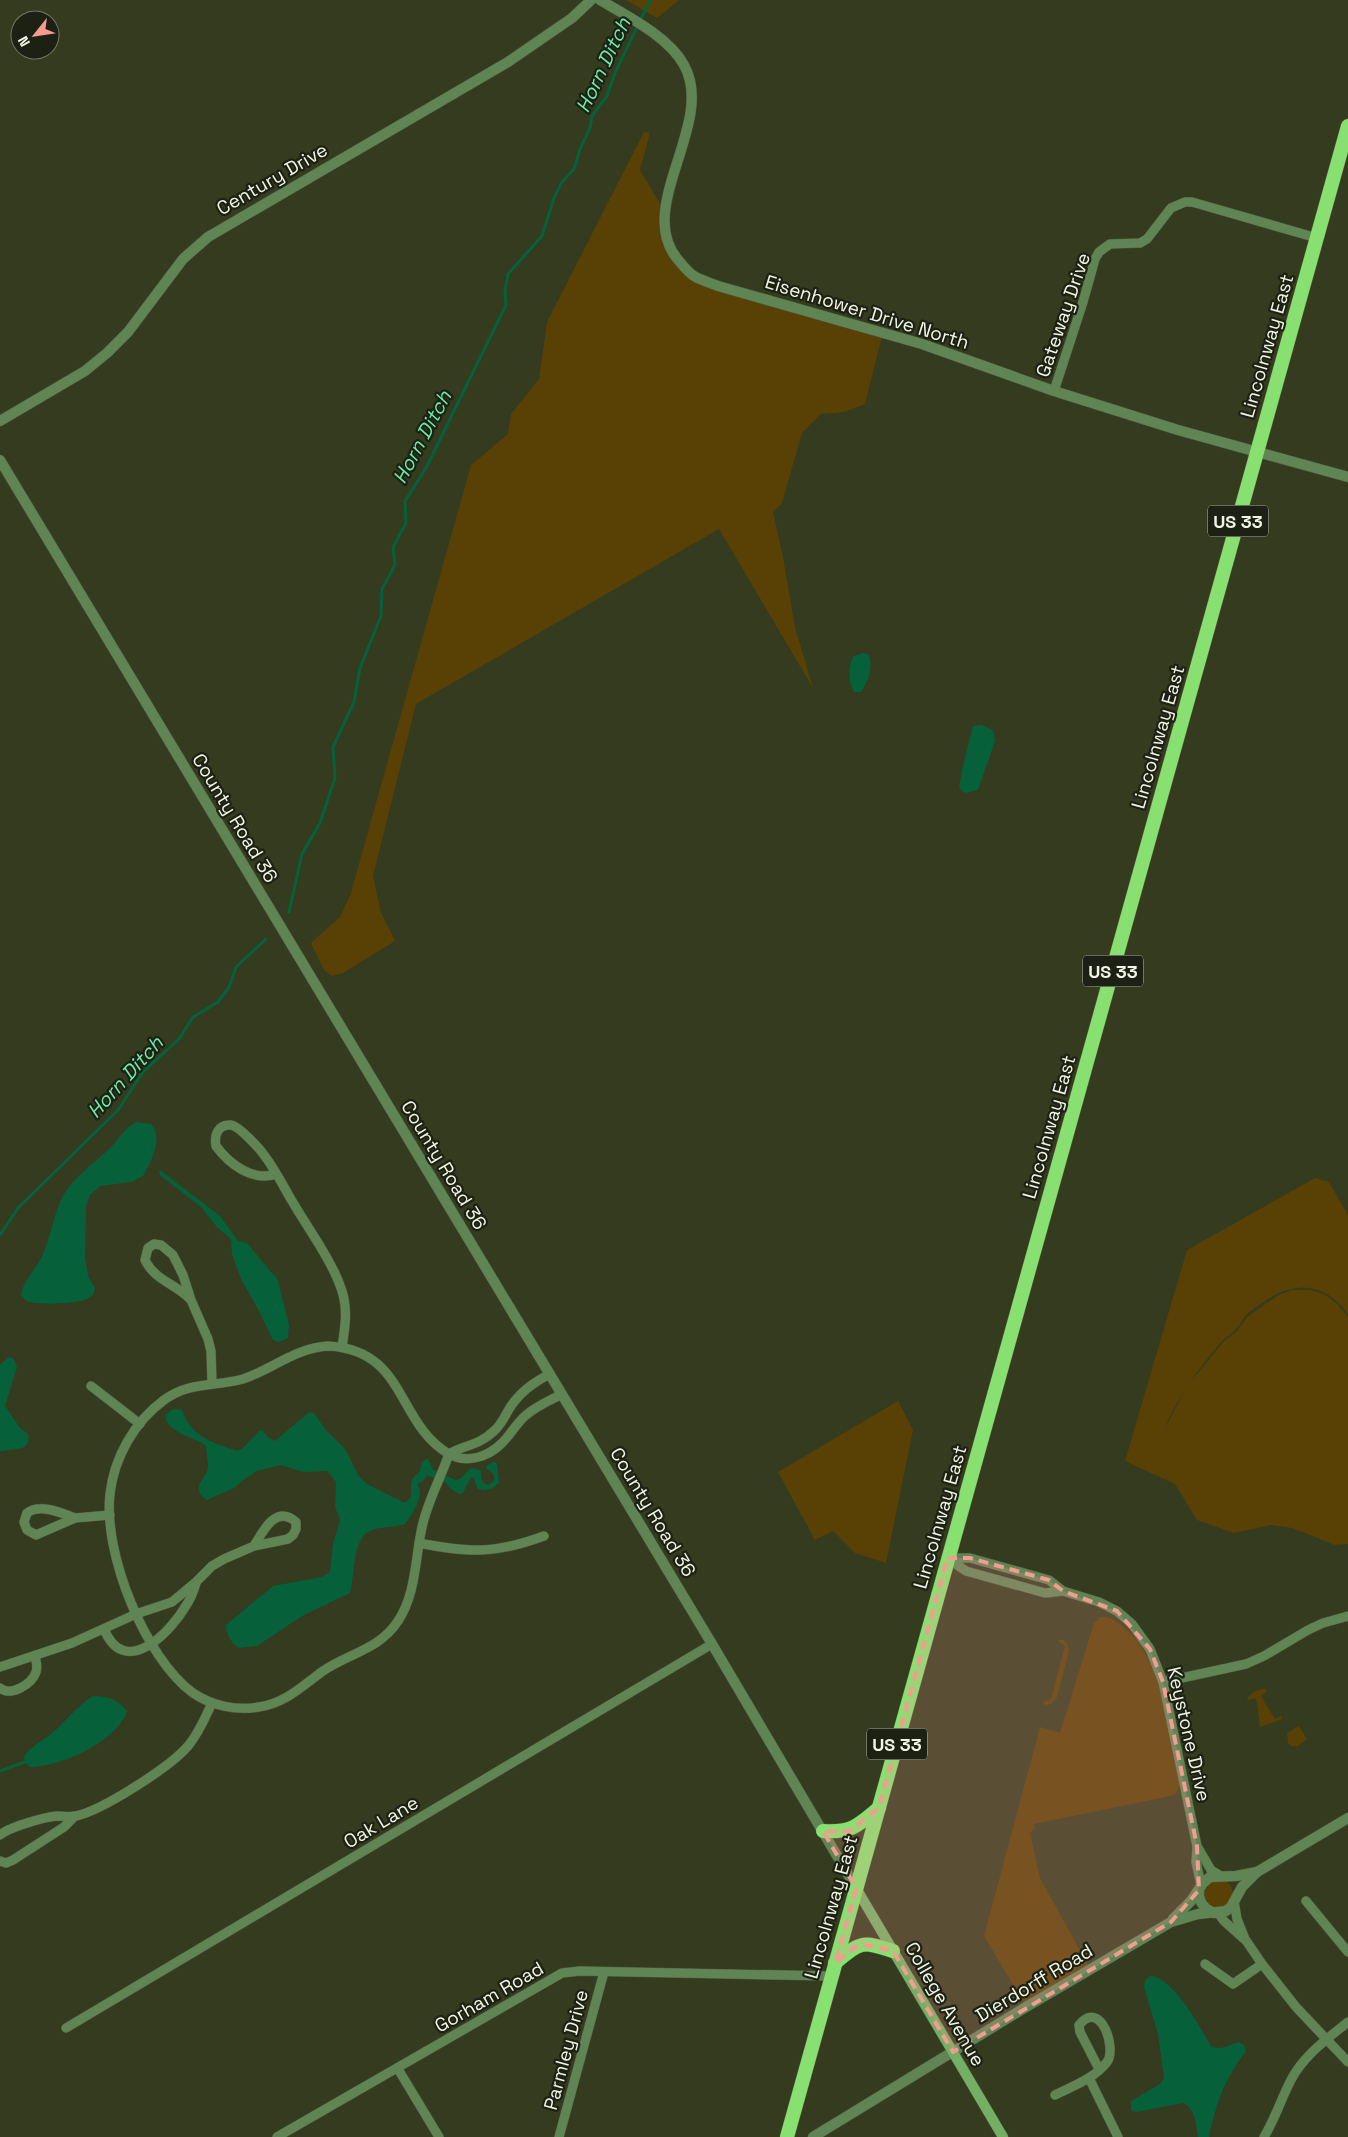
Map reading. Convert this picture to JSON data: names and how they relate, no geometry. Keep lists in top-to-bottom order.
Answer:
{
  "streets": {
    "highway": ["Lincolnway East", "US 33"],
    "main road": ["College Avenue"],
    "street": [
      "Century Drive",
      "Eisenhower Drive North",
      "Gateway Drive",
      "County Road 36",
      "Keystone Drive",
      "Oak Lane",
      "Dierdorff Road",
      "Gorham Road",
      "Parmley Drive"
    ]
  },
  "crossings": [
    ["Eisenhower Drive North", "Gateway Drive"],
    ["Eisenhower Drive North", "Lincolnway East"],
    ["Gateway Drive", "Lincolnway East"],
    ["Lincolnway East", "County Road 36"],
    ["Lincolnway East", "Keystone Drive"],
    ["Lincolnway East", "Gorham Road"],
    ["Lincolnway East", "College Avenue"],
    ["County Road 36", "Oak Lane"],
    ["County Road 36", "College Avenue"],
    ["Keystone Drive", "Dierdorff Road"],
    ["Dierdorff Road", "College Avenue"],
    ["Gorham Road", "Parmley Drive"]
  ],
  "water": ["Horn Ditch"],
  "north": "bottom left"
}
